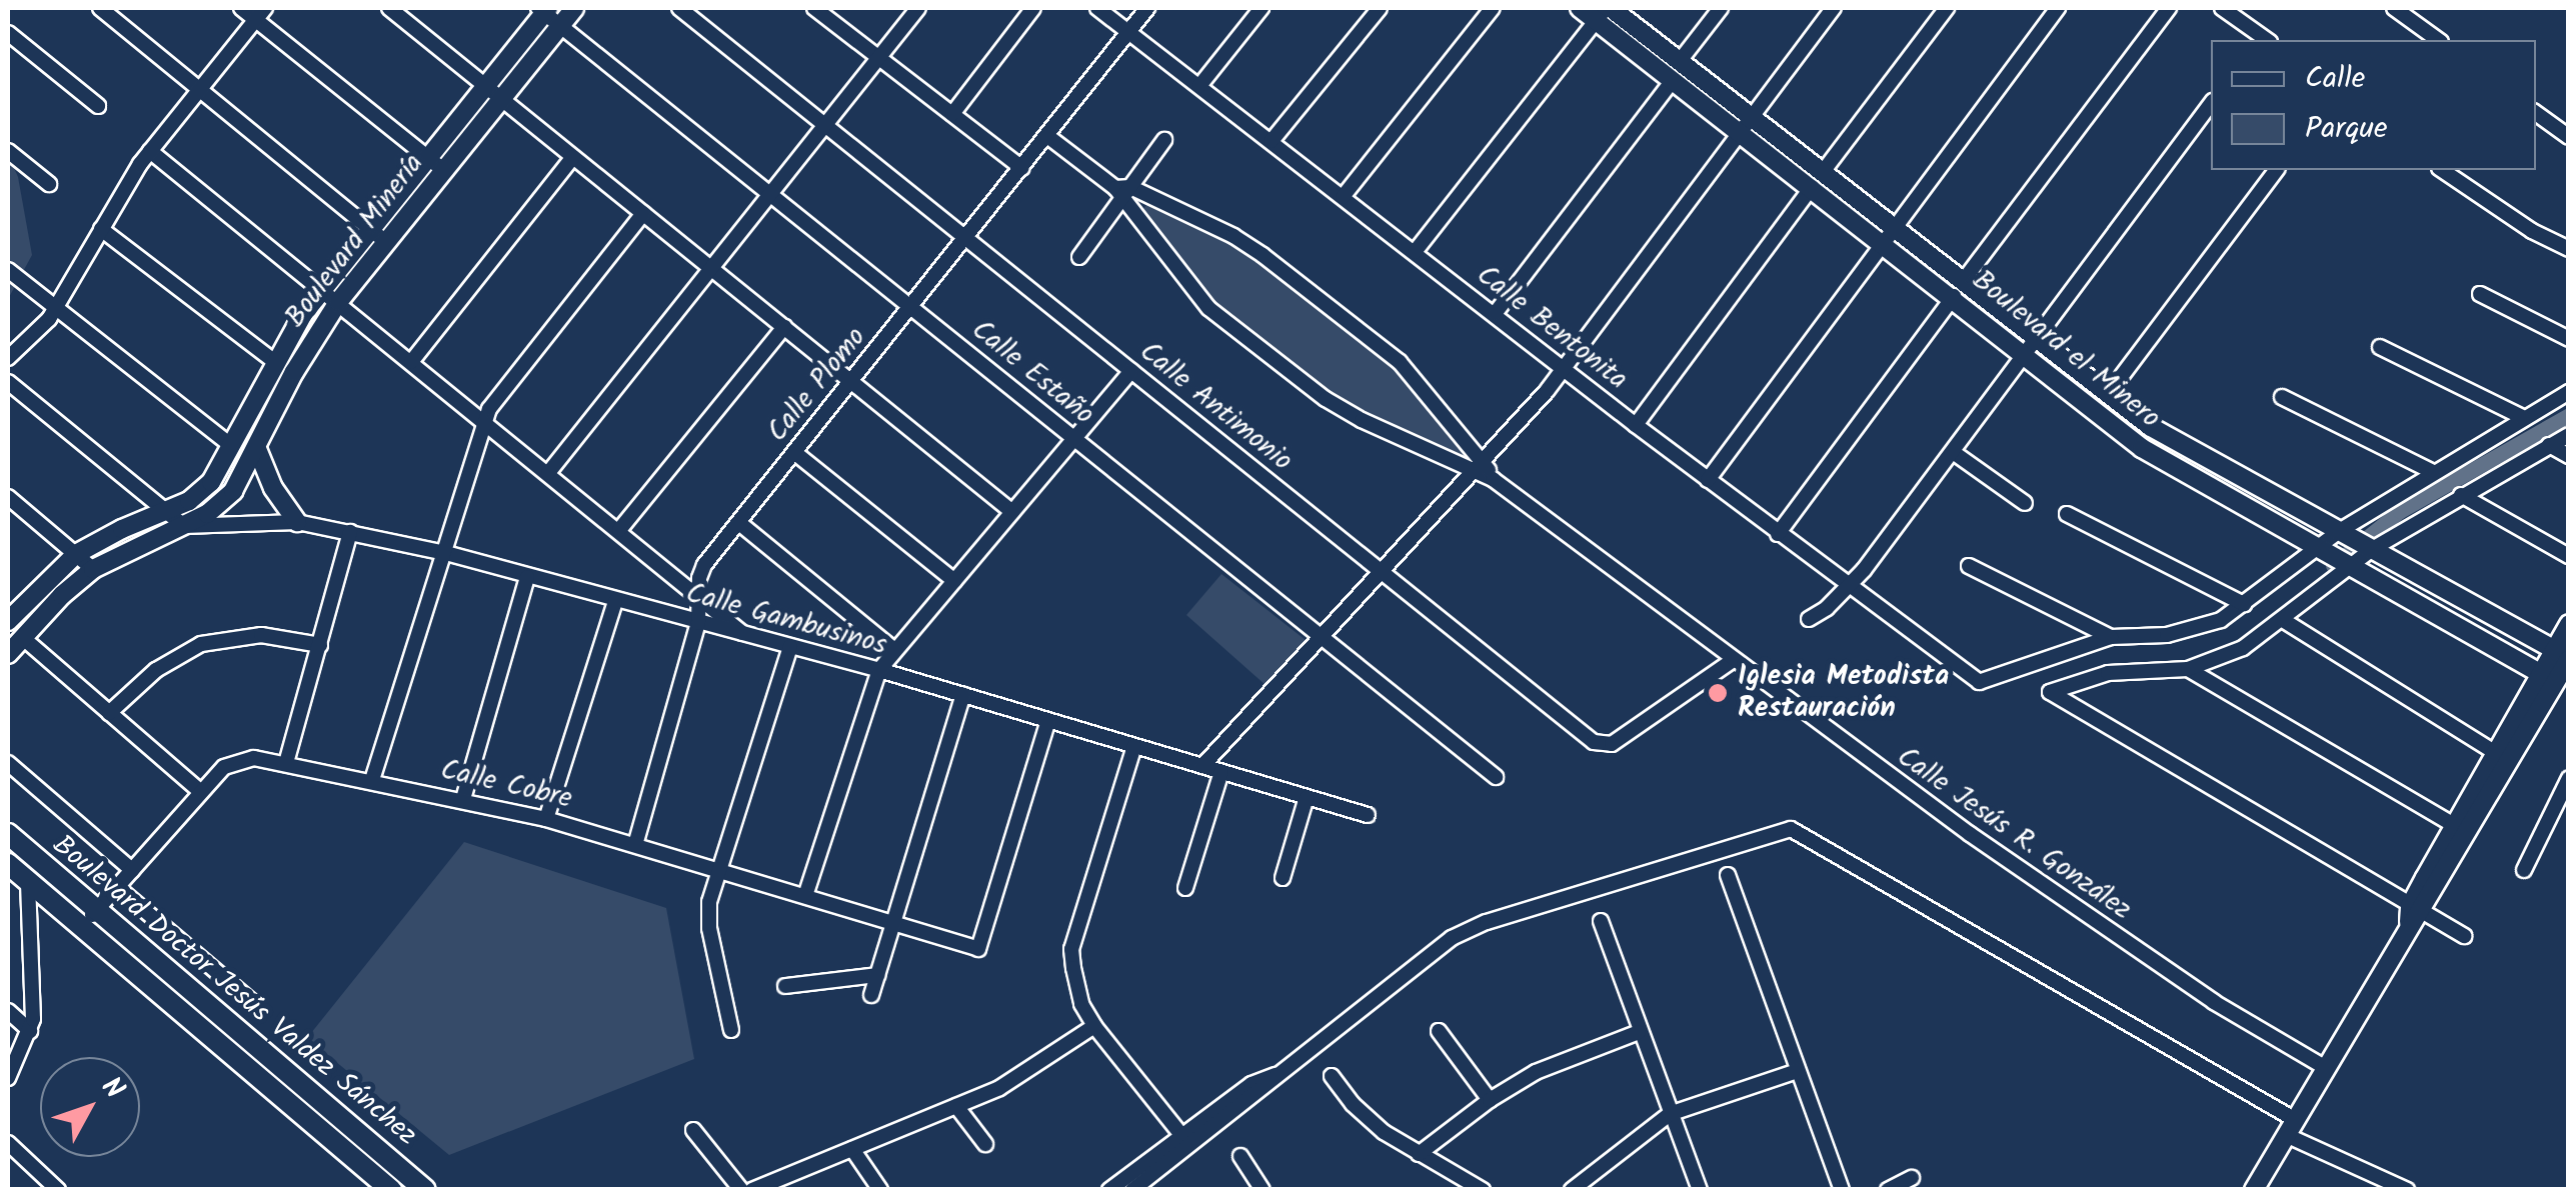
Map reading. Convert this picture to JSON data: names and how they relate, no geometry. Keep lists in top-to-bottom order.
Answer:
{
  "streets": {
    "main road": ["Boulevard Doctor Jesús Valdez Sánchez"],
    "street": [
      "Boulevard Minería",
      "Calle Bentonita",
      "Boulevard el Minero",
      "Calle Estaño",
      "Calle Plomo",
      "Calle Antimonio",
      "Calle Gambusinos",
      "Calle Cobre",
      "Calle Jesús R. González"
    ]
  },
  "crossings": [
    ["Boulevard Minería", "Calle Estaño"],
    ["Boulevard Minería", "Calle Gambusinos"],
    ["Calle Bentonita", "Calle Plomo"],
    ["Calle Estaño", "Calle Plomo"],
    ["Calle Plomo", "Calle Antimonio"],
    ["Calle Plomo", "Calle Gambusinos"],
    ["Calle Plomo", "Calle Cobre"],
    ["Calle Plomo", "Calle Jesús R. González"],
    ["Calle Antimonio", "Calle Jesús R. González"],
    ["Calle Gambusinos", "Calle Cobre"],
    ["Calle Cobre", "Boulevard Doctor Jesús Valdez Sánchez"]
  ],
  "places": ["Iglesia Metodista Restauración"],
  "legend": ["Calle", "Parque"],
  "north": "top right"
}
